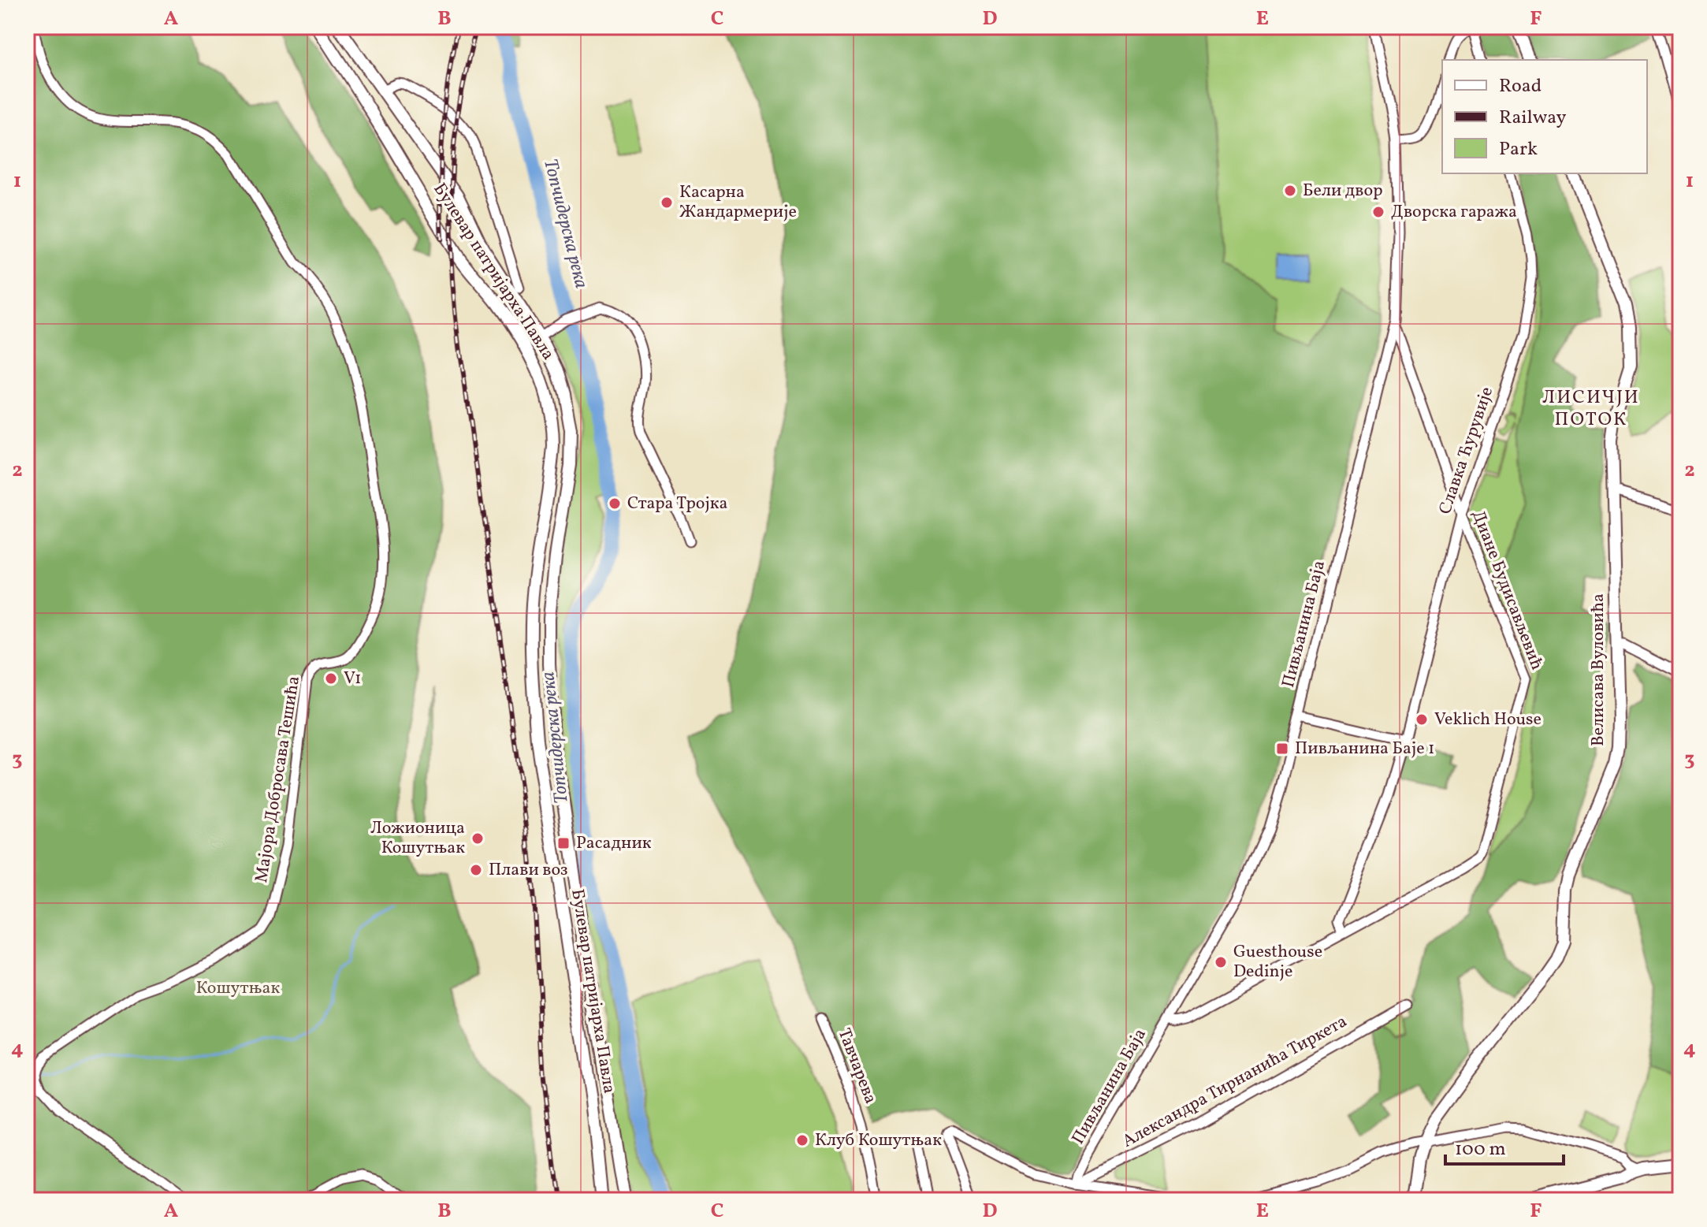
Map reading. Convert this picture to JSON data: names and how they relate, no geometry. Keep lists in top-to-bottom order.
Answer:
{
  "streets": {
    "main road": ["Булевар патријарха Павла", "Велисава Вуловића"],
    "street": [
      "Славка Ћурувије",
      "Диане Будисављевић",
      "Пивљанина Баја",
      "Мајора Добросава Тешића",
      "Тавчарева",
      "Александра Тирнанића Тиркета"
    ]
  },
  "crossings": [
    ["Славка Ћурувије", "Диане Будисављевић"],
    ["Диане Будисављевић", "Пивљанина Баја"],
    ["Пивљанина Баја", "Александра Тирнанића Тиркета"]
  ],
  "districts": ["ЛИСИЧЈИ ПОТОК"],
  "water": ["Топчидерска река"],
  "parks": ["Кошутњак"],
  "places": {
    "other": [
      "Бели двор",
      "Касарна Жандармерије",
      "Дворска гаража",
      "Стара Тројка",
      "V1",
      "Veklich House",
      "Ложионица Кошутњак",
      "Плави воз",
      "Guesthouse Dedinje",
      "Клуб Кошутњак"
    ],
    "transit": ["Пивљанина Баје 1", "Расадник"]
  },
  "legend": ["Road", "Railway", "Park"],
  "scale_bar": "100 m",
  "grid": {
    "columns": [
      "A",
      "B",
      "C",
      "D",
      "E",
      "F"
    ],
    "rows": [
      "1",
      "2",
      "3",
      "4"
    ]
  }
}
